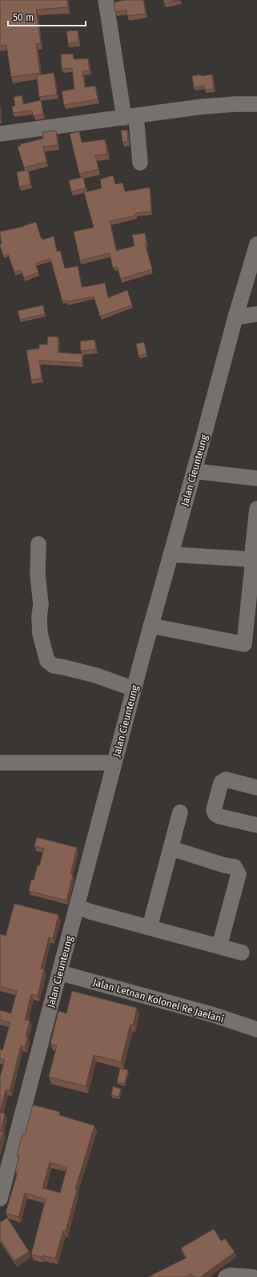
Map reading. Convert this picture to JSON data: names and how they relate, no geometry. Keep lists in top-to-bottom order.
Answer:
{
  "streets": {
    "street": ["Jalan Cieunteung", "Jalan Letnan Kolonel Re Jaelani"]
  },
  "crossings": [
    ["Jalan Cieunteung", "Jalan Letnan Kolonel Re Jaelani"]
  ],
  "scale_bar": "50 m"
}
